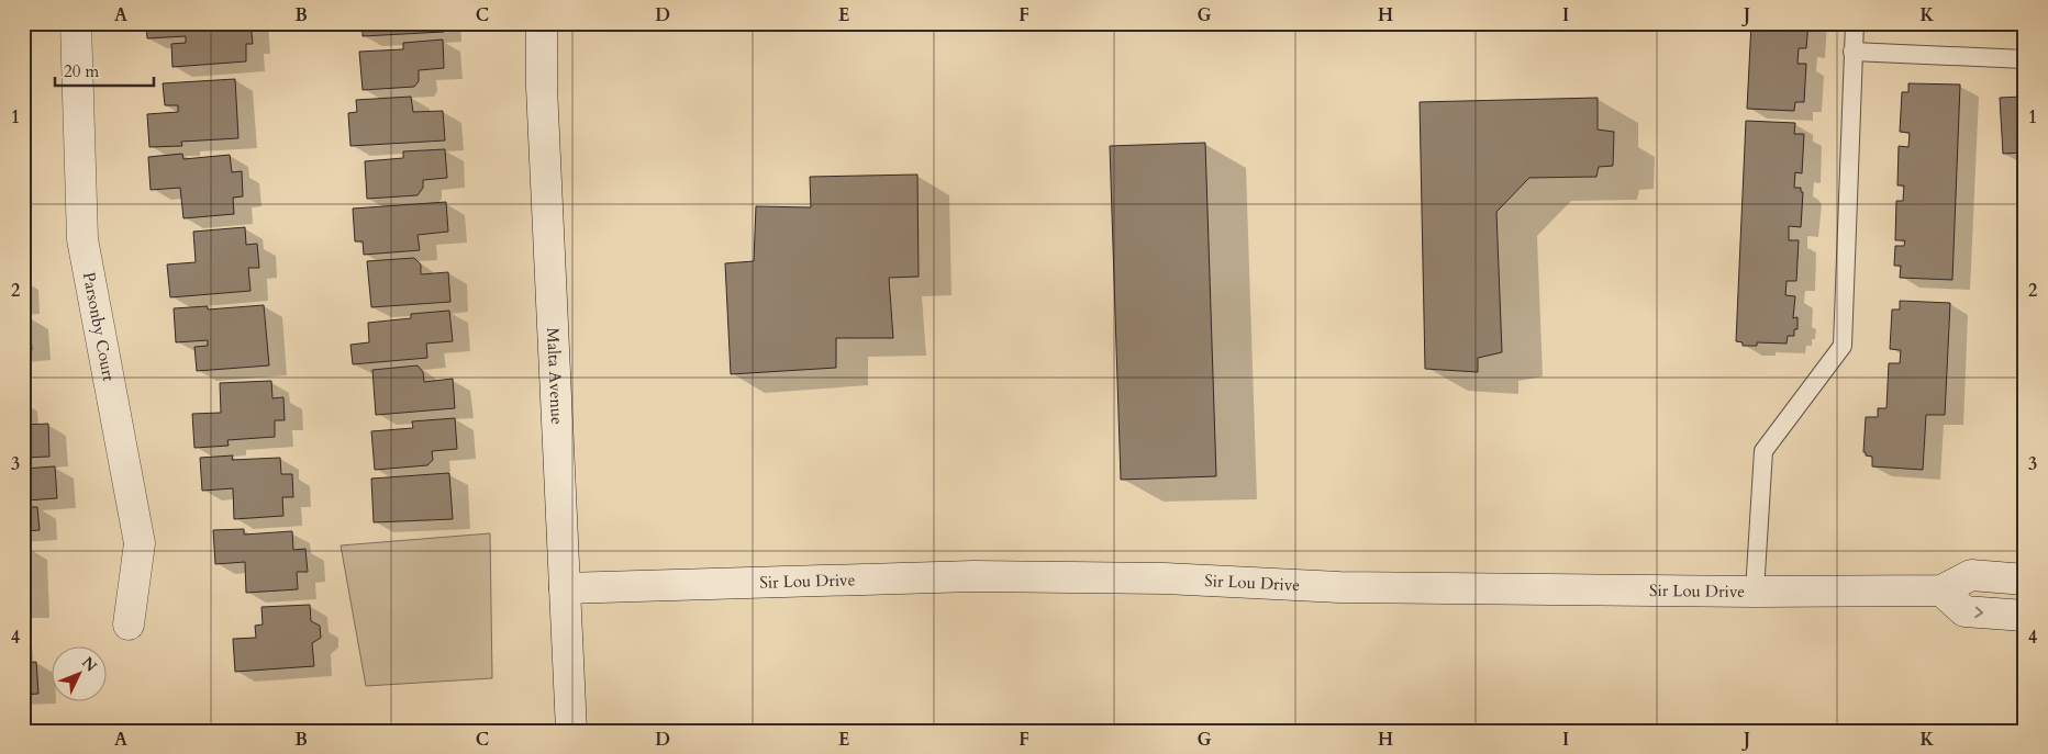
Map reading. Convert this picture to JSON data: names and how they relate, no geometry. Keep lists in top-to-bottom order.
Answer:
{
  "streets": {
    "street": ["Parsonby Court", "Malta Avenue", "Sir Lou Drive"]
  },
  "crossings": [
    ["Malta Avenue", "Sir Lou Drive"]
  ],
  "scale_bar": "20 m",
  "north": "top right",
  "grid": {
    "columns": [
      "A",
      "B",
      "C",
      "D",
      "E",
      "F",
      "G",
      "H",
      "I",
      "J",
      "K"
    ],
    "rows": [
      "1",
      "2",
      "3",
      "4"
    ]
  }
}
